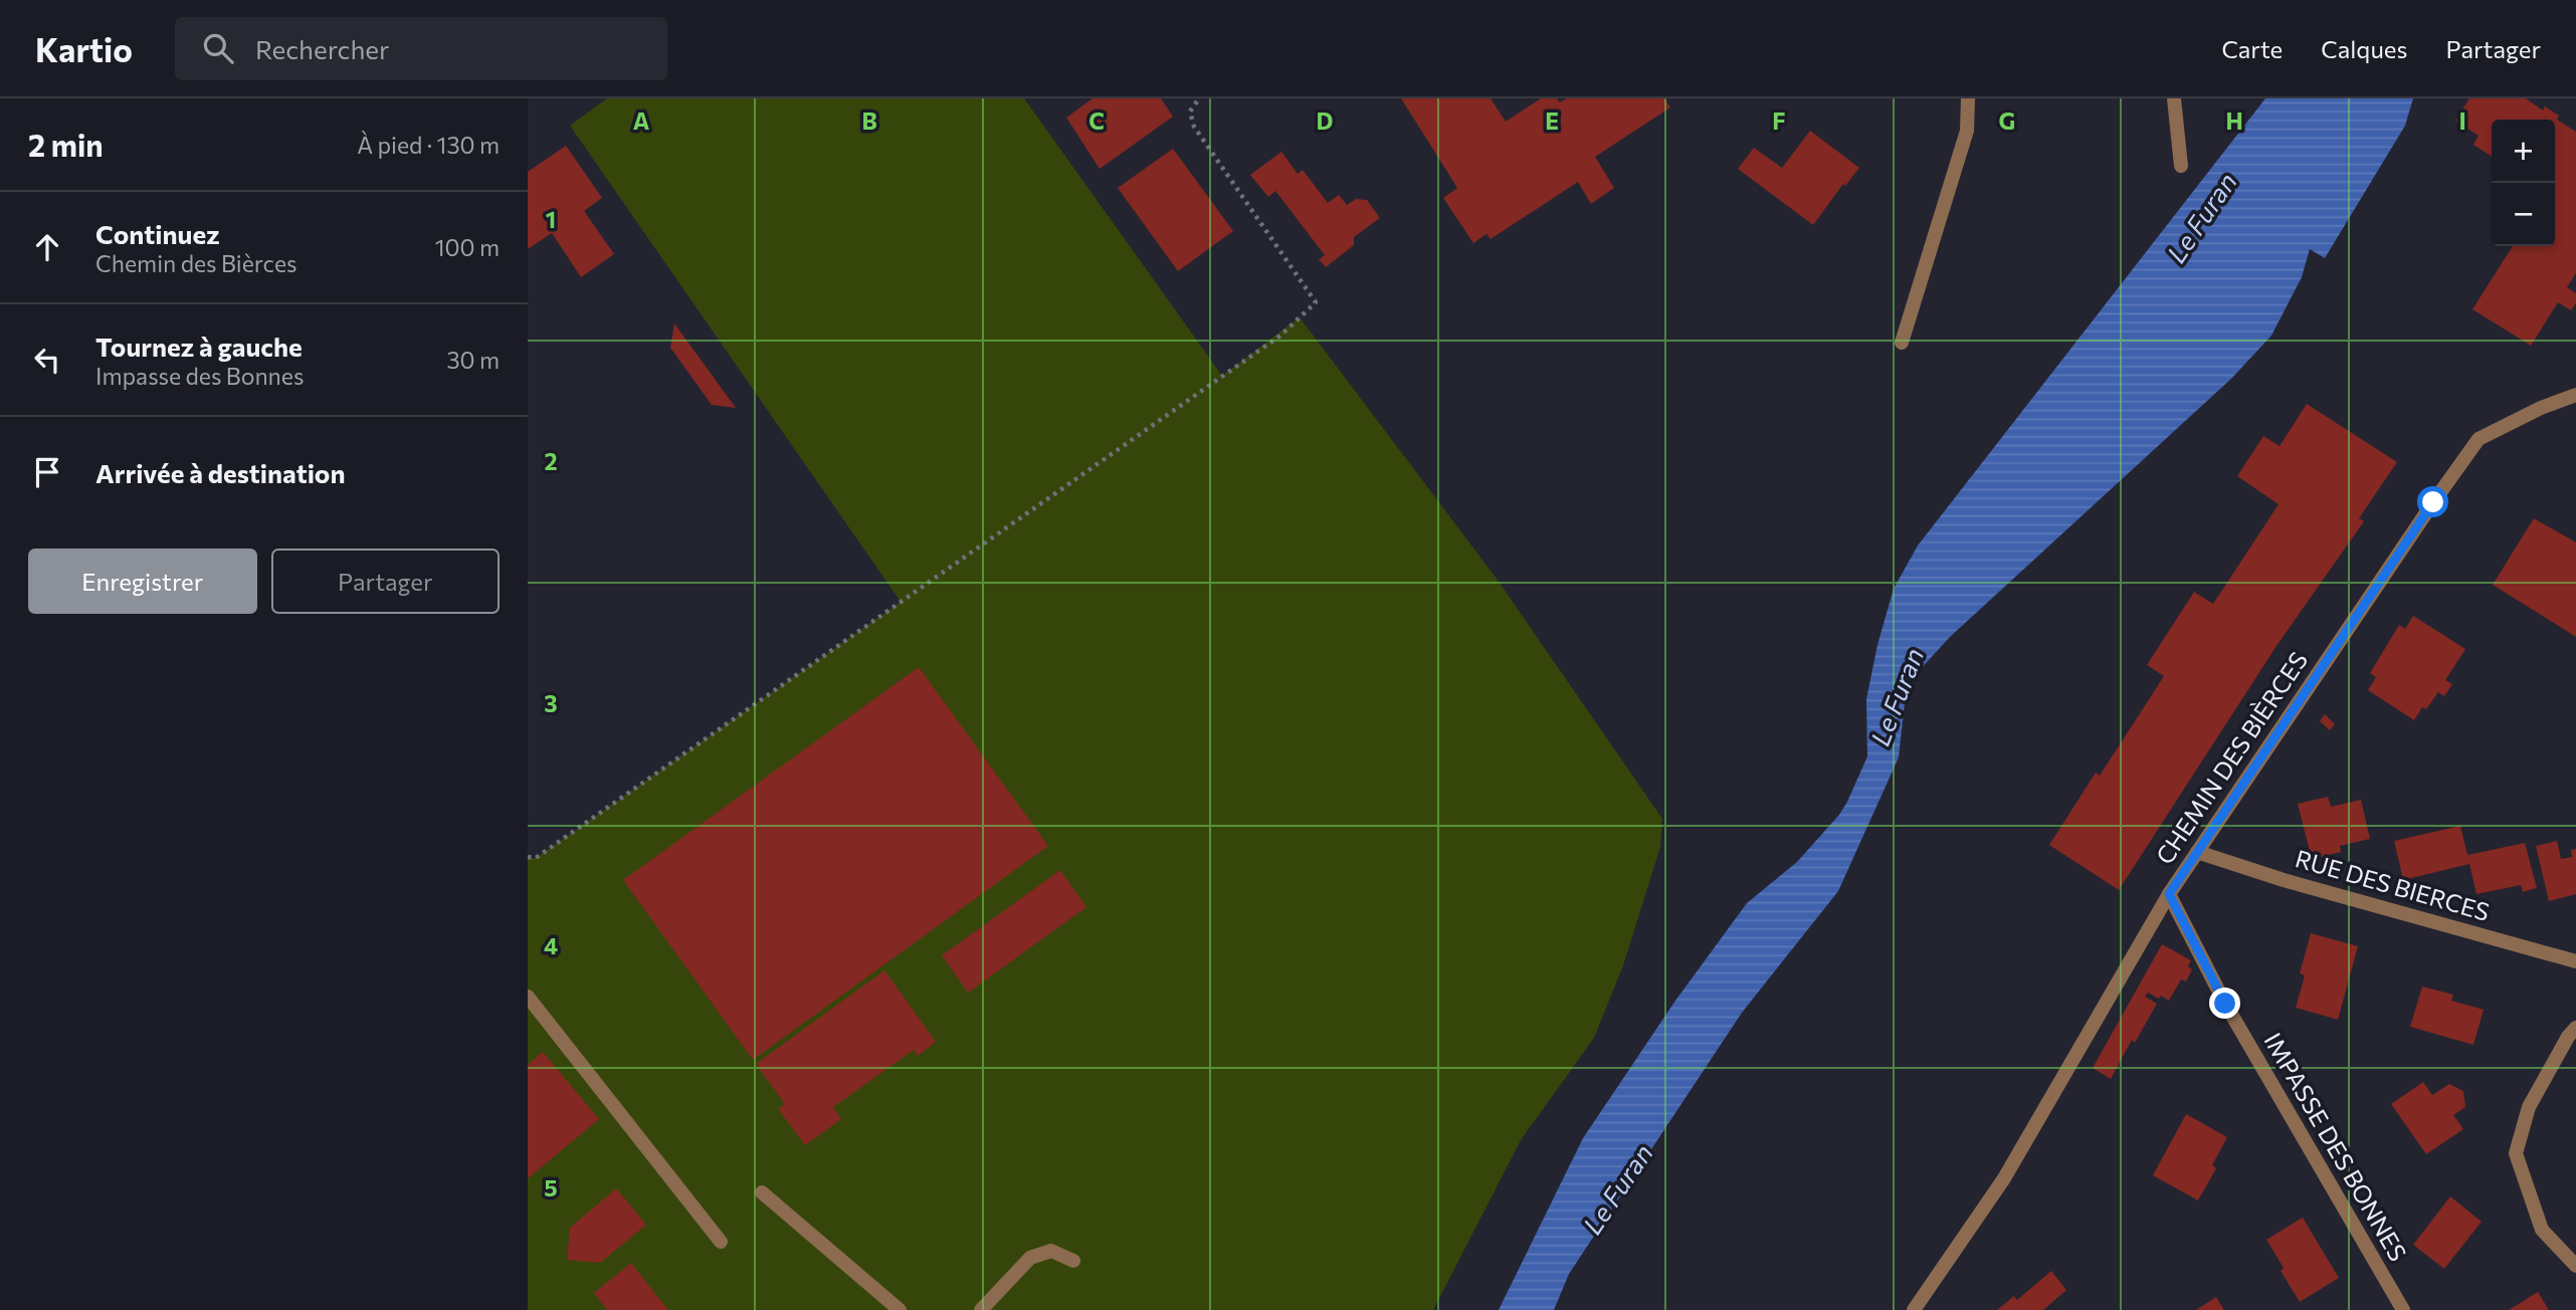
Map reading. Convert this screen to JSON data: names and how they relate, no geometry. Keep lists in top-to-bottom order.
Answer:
{
  "streets": {
    "street": ["CHEMIN DES BIÈRCES", "RUE DES BIERCES", "IMPASSE DES BONNES"]
  },
  "crossings": [
    ["CHEMIN DES BIÈRCES", "RUE DES BIERCES"],
    ["CHEMIN DES BIÈRCES", "IMPASSE DES BONNES"]
  ],
  "water": ["Le Furan"],
  "page": {
    "header": "Kartio",
    "search": "Rechercher",
    "nav": ["Carte", "Calques", "Partager"],
    "heading": ["2 min", "À pied · 130 m"],
    "map_buttons": ["+", "−"],
    "list": [
      ["Continuez", "Chemin des Bièrces", "100 m"],
      ["Tournez à gauche", "Impasse des Bonnes", "30 m"],
      "Arrivée à destination"
    ],
    "buttons": ["Enregistrer", "Partager"]
  },
  "grid": {
    "columns": [
      "A",
      "B",
      "C",
      "D",
      "E",
      "F",
      "G",
      "H",
      "I"
    ],
    "rows": [
      "1",
      "2",
      "3",
      "4",
      "5"
    ]
  }
}
